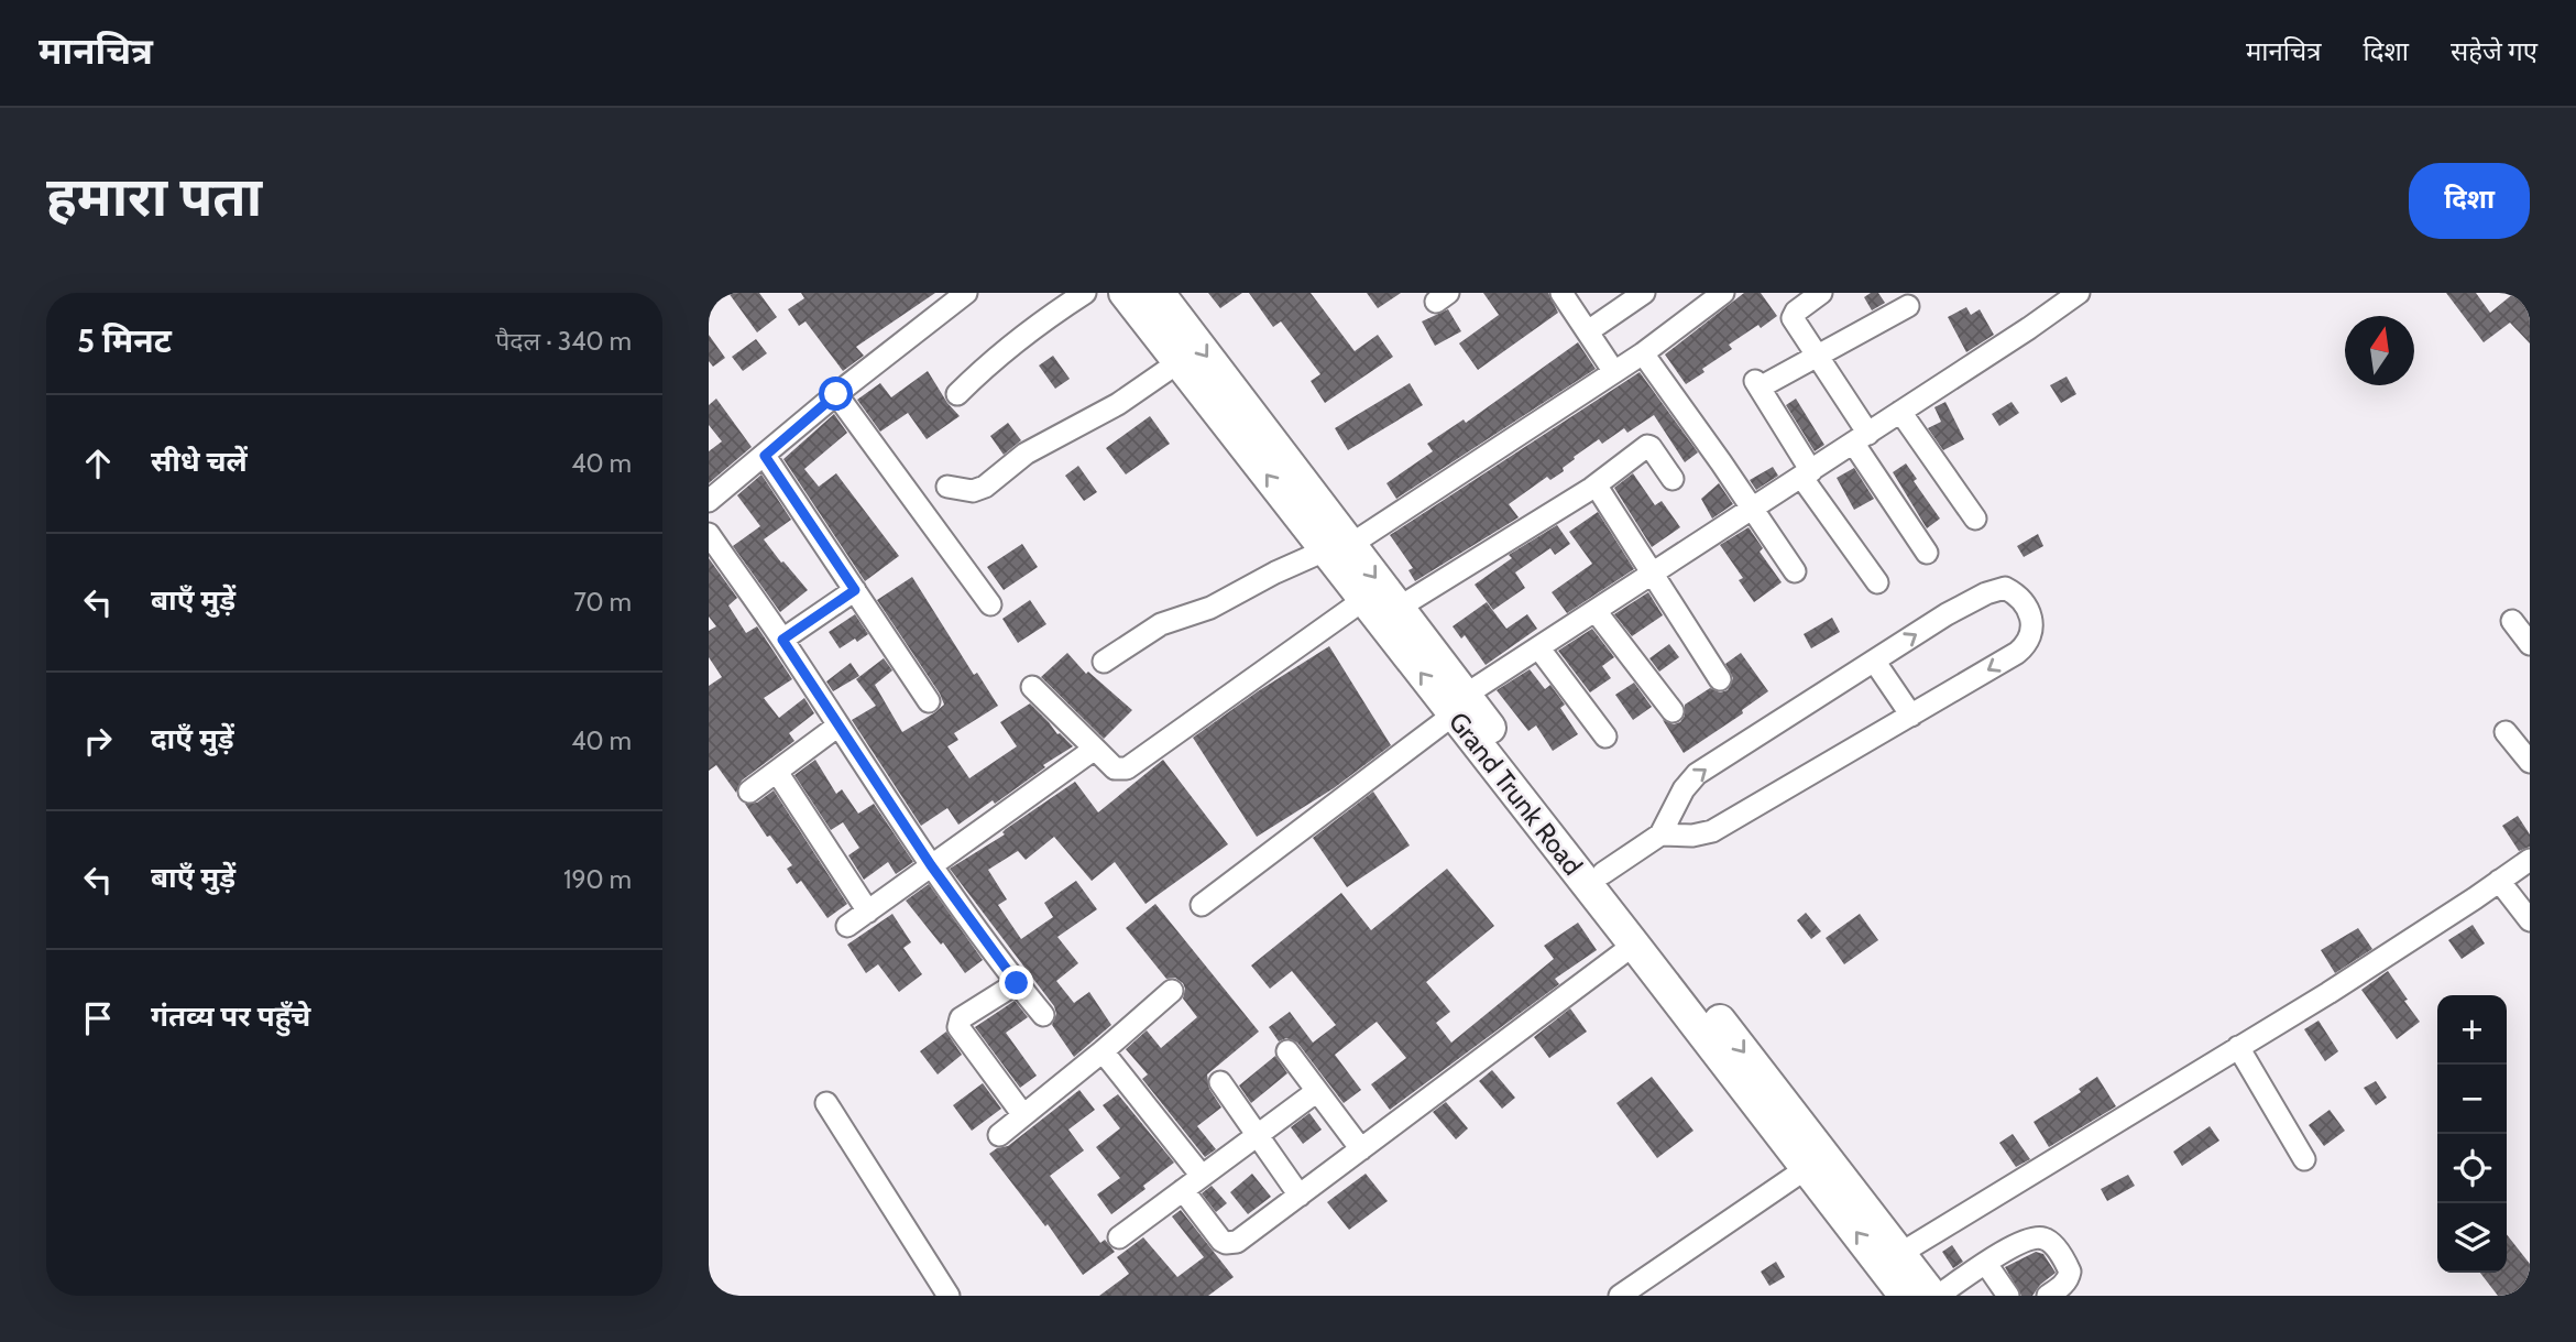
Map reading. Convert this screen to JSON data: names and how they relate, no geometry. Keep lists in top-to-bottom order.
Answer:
{
  "streets": {
    "highway": ["Grand Trunk Road"]
  },
  "north": "top",
  "page": {
    "header": "मानचित्र",
    "nav": ["मानचित्र", "दिशा", "सहेजे गए"],
    "buttons": "दिशा",
    "title": "हमारा पता",
    "heading": ["5 मिनट", "पैदल · 340 m"],
    "list": [
      ["सीधे चलें", "40 m"],
      ["बाएँ मुड़ें", "70 m"],
      ["दाएँ मुड़ें", "40 m"],
      ["बाएँ मुड़ें", "190 m"],
      "गंतव्य पर पहुँचे"
    ],
    "map_buttons": ["+", "−"]
  }
}
